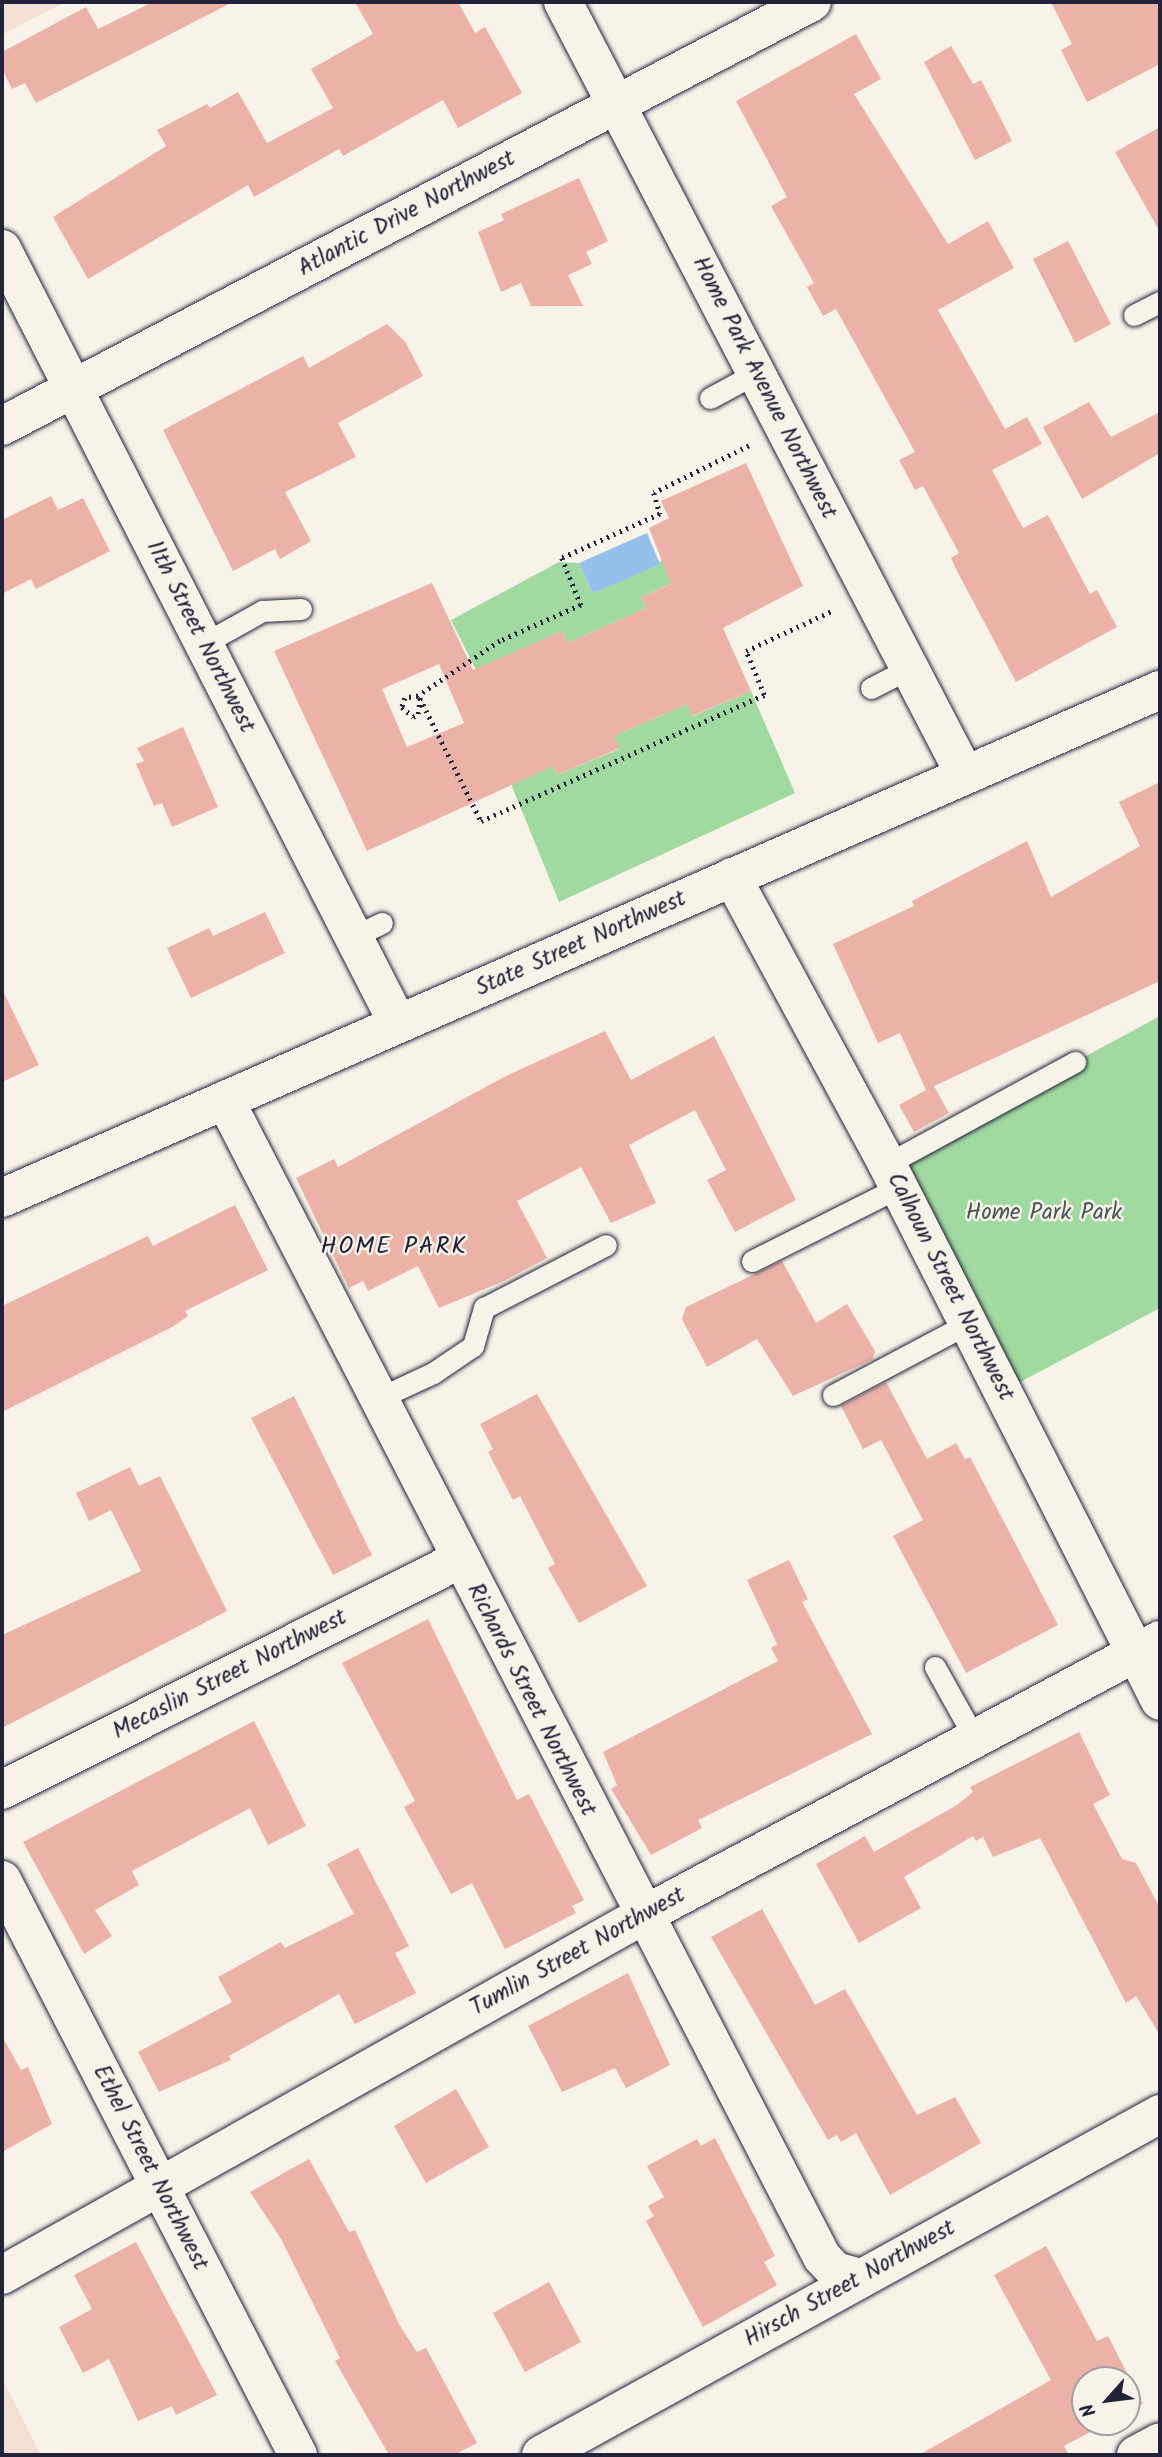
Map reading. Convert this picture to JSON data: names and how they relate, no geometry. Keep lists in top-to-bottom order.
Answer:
{
  "streets": {
    "street": [
      "Atlantic Drive Northwest",
      "Home Park Avenue Northwest",
      "11th Street Northwest",
      "State Street Northwest",
      "Calhoun Street Northwest",
      "Mecaslin Street Northwest",
      "Richards Street Northwest",
      "Tumlin Street Northwest",
      "Ethel Street Northwest",
      "Hirsch Street Northwest"
    ]
  },
  "crossings": [
    ["Atlantic Drive Northwest", "Home Park Avenue Northwest"],
    ["Atlantic Drive Northwest", "11th Street Northwest"],
    ["Home Park Avenue Northwest", "State Street Northwest"],
    ["11th Street Northwest", "State Street Northwest"],
    ["State Street Northwest", "Calhoun Street Northwest"],
    ["State Street Northwest", "Richards Street Northwest"],
    ["Calhoun Street Northwest", "Tumlin Street Northwest"],
    ["Mecaslin Street Northwest", "Richards Street Northwest"],
    ["Richards Street Northwest", "Tumlin Street Northwest"],
    ["Richards Street Northwest", "Hirsch Street Northwest"],
    ["Tumlin Street Northwest", "Ethel Street Northwest"]
  ],
  "districts": ["HOME PARK"],
  "parks": ["Home Park Park"],
  "north": "bottom left"
}
